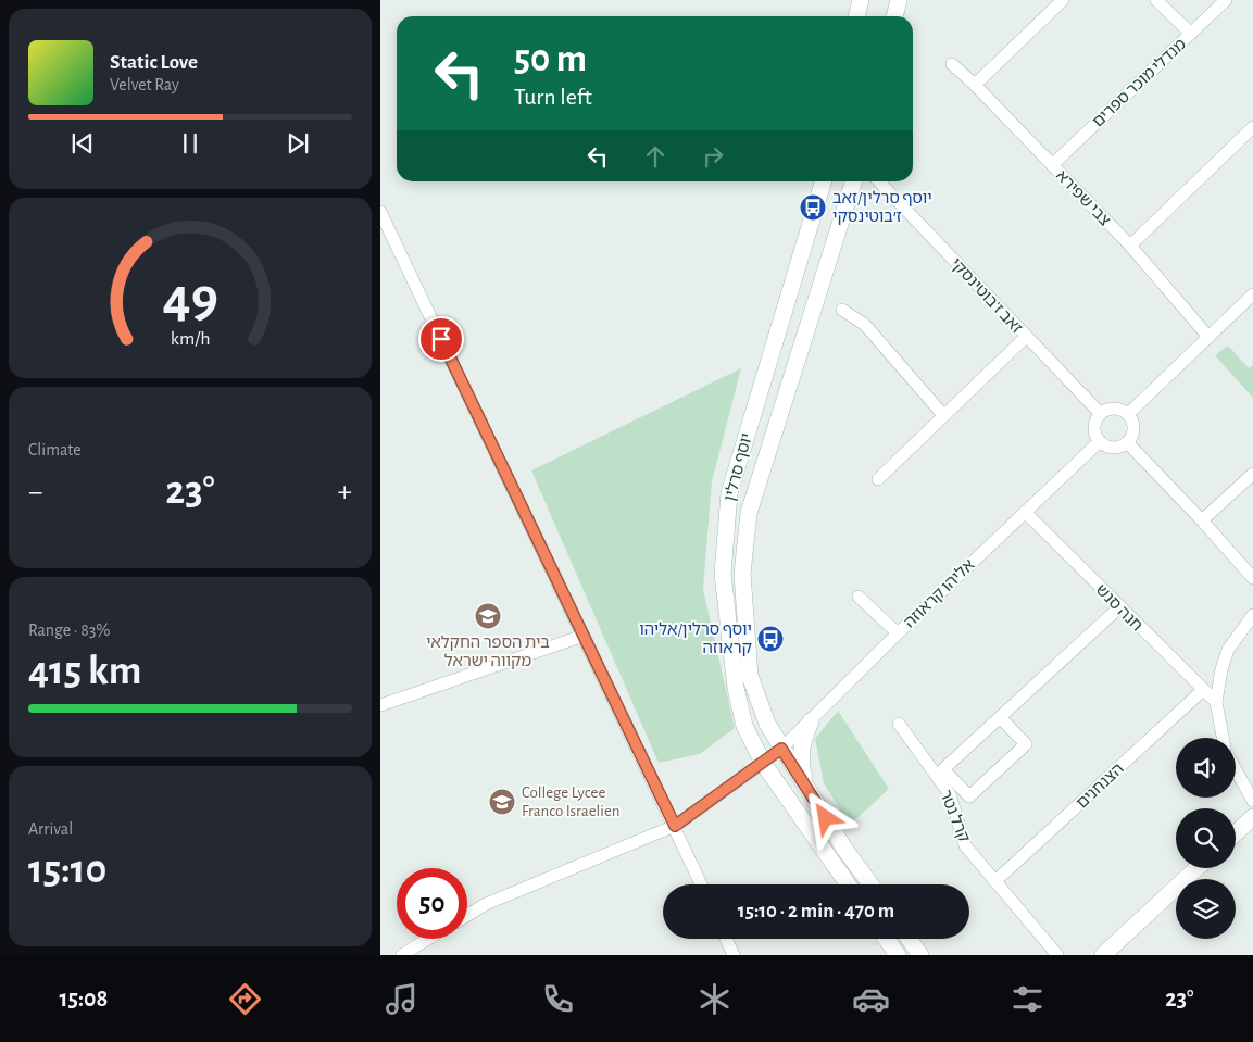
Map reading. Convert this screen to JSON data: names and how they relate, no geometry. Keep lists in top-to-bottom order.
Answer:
{
  "streets": {
    "main road": ["יוסף סרלין"],
    "street": [
      "מנדלי מוכר ספרים",
      "צבי שפירא",
      "זאב ז'בוטינסקי",
      "אליהו קראוזה",
      "חנה סנש",
      "הצנחנים",
      "קרל נטר"
    ]
  },
  "crossings": [
    ["מנדלי מוכר ספרים", "צבי שפירא"],
    ["זאב ז'בוטינסקי", "אליהו קראוזה"],
    ["יוסף סרלין", "אליהו קראוזה"],
    ["אליהו קראוזה", "חנה סנש"],
    ["חנה סנש", "הצנחנים"],
    ["הצנחנים", "קרל נטר"]
  ],
  "places": {
    "bus stop": ["יוסף סרלין/זאב ז׳בוטינסקי", "יוסף סרלין/אליהו קראוזה"],
    "school or university": ["בית הספר החקלאי מקווה ישראל", "College Lycee Franco Israelien"]
  },
  "page": {
    "turn": ["50 m", "Turn left"],
    "song": ["Static Love", "Velvet Ray"],
    "tile": [
      "Climate",
      ["Range · 83%", "415 km"],
      ["Arrival", "15:10"]
    ],
    "heat": ["−", "23°", "+"],
    "limit": "50",
    "trip": "15:10 · 2 min · 470 m",
    "tabs": ["15:08", "23°"],
    "gauge": ["49", "km/h"]
  }
}
